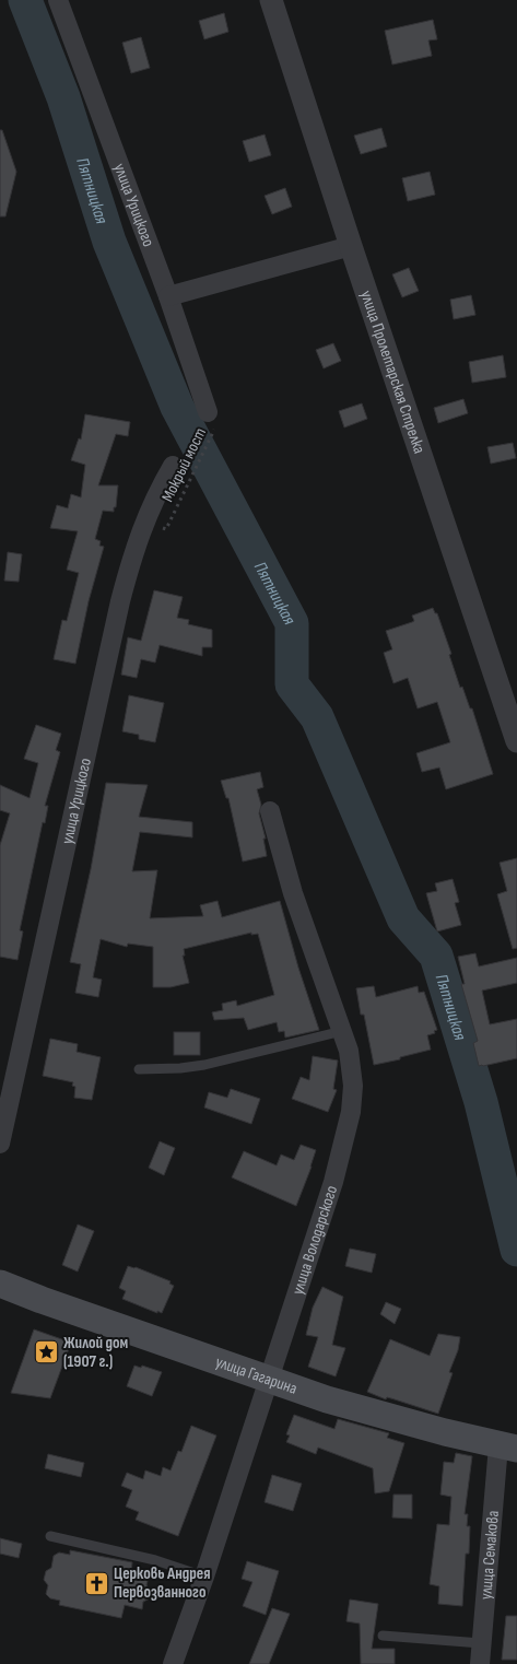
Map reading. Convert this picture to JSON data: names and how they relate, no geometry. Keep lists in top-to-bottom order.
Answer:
{
  "streets": {
    "main road": ["улица Гагарина"],
    "street": [
      "улица Урицкого",
      "улица Пролетарская Стрелка",
      "улица Володарского",
      "улица Семакова"
    ],
    "path": ["Мокрый мост"]
  },
  "crossings": [
    ["улица Урицкого", "Мокрый мост"],
    ["улица Володарского", "улица Гагарина"],
    ["улица Гагарина", "улица Семакова"]
  ],
  "water": ["Пятницкая"],
  "places": {
    "place": ["Жилой дом (1907 г.)"],
    "church": ["Церковь Андрея Первозванного"]
  }
}
